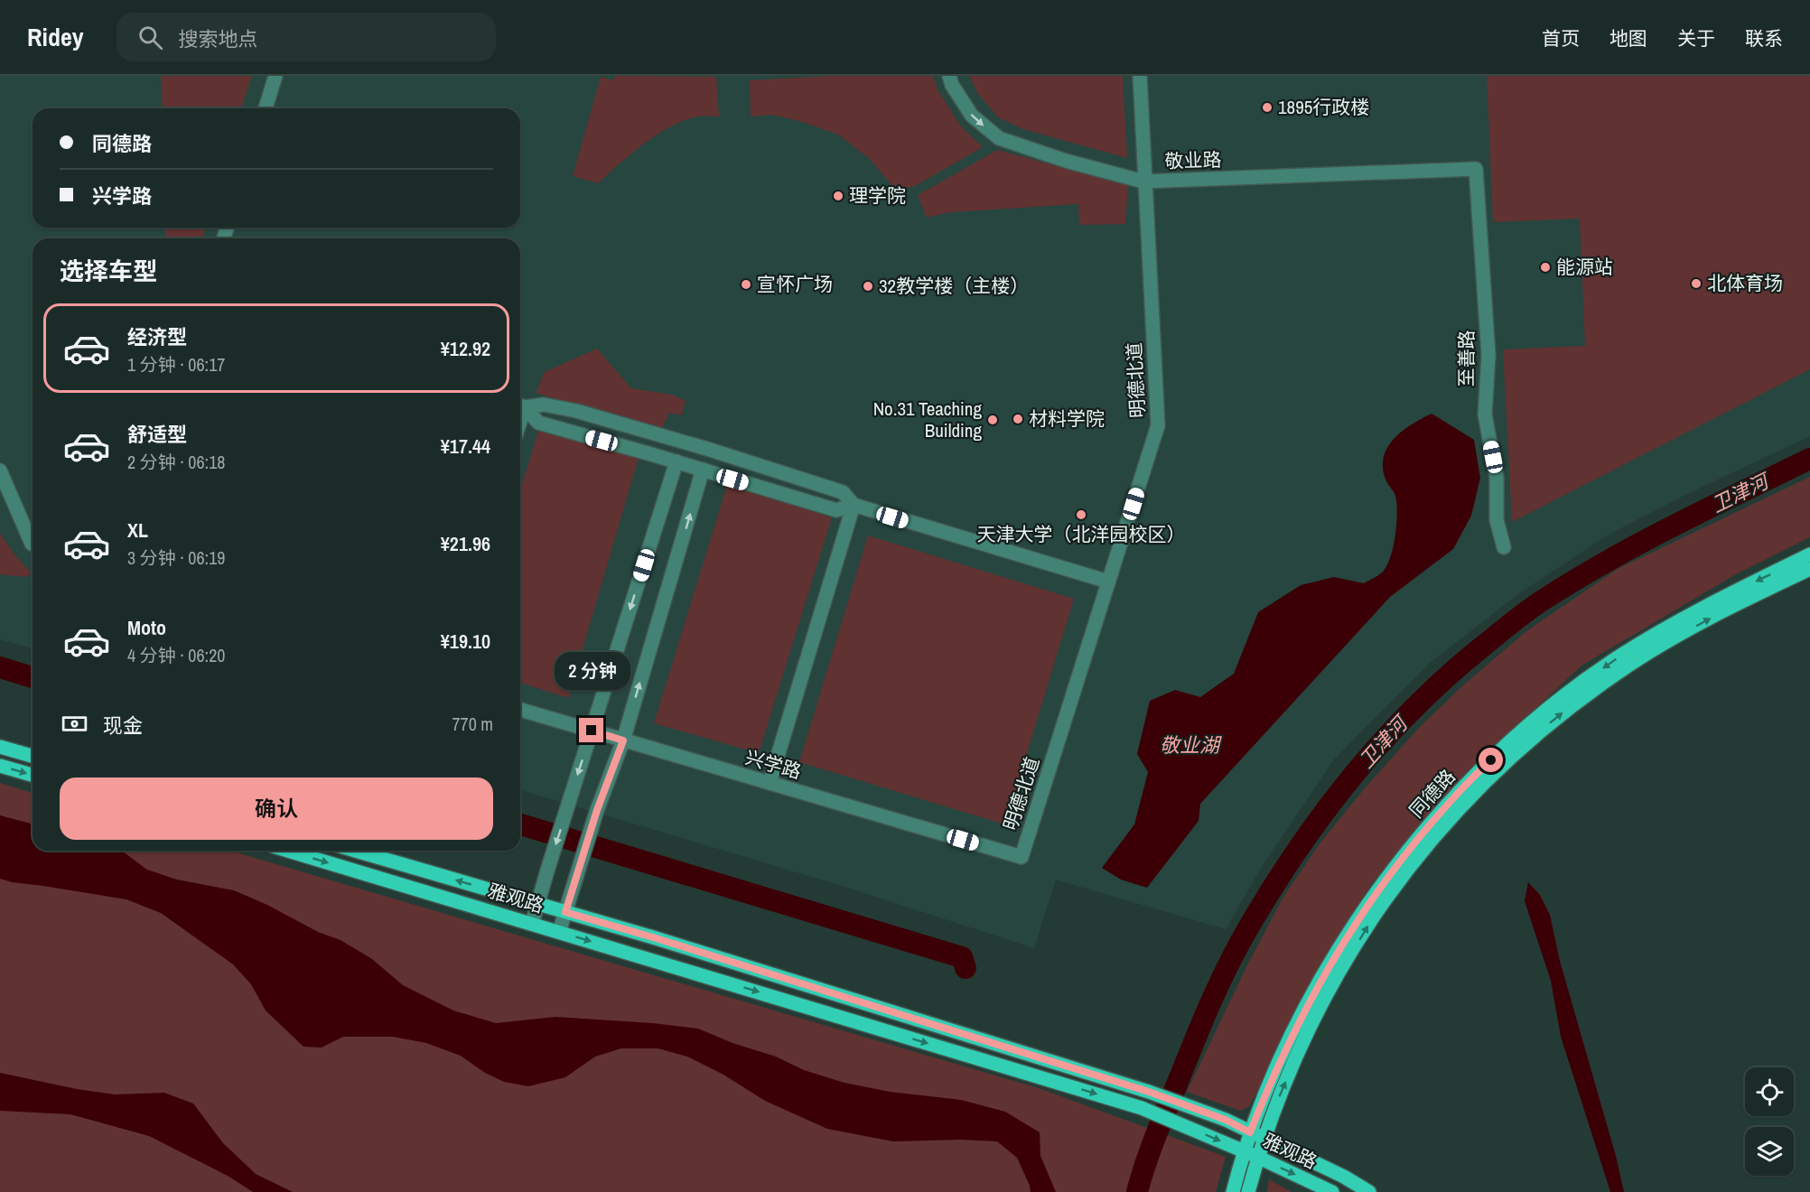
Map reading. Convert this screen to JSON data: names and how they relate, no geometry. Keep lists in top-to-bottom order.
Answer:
{
  "streets": {
    "main road": ["同德路", "雅观路"],
    "street": [
      "敬业路",
      "至善路",
      "明德北道",
      "兴学路"
    ]
  },
  "crossings": [
    ["敬业路", "至善路"],
    ["敬业路", "明德北道"],
    ["明德北道", "兴学路"],
    ["同德路", "雅观路"]
  ],
  "one_way": ["敬业路"],
  "water": ["卫津河", "敬业湖"],
  "places": [
    "1895行政楼",
    "理学院",
    "能源站",
    "北体育场",
    "宣怀广场",
    "32教学楼（主楼）",
    "材料学院",
    "No.31 Teaching Building",
    "天津大学（北洋园校区）"
  ],
  "page": {
    "header": "Ridey",
    "search": "搜索地点",
    "nav": [
      "首页",
      "地图",
      "关于",
      "联系"
    ],
    "banner": ["同德路", "兴学路"],
    "heading": "选择车型",
    "list": [
      {
        "name": "经济型",
        "note": "1 分钟 · 06:17",
        "value": "¥12.92"
      },
      {
        "name": "舒适型",
        "note": "2 分钟 · 06:18",
        "value": "¥17.44"
      },
      {
        "name": "XL",
        "note": "3 分钟 · 06:19",
        "value": "¥21.96"
      },
      {
        "name": "Moto",
        "note": "4 分钟 · 06:20",
        "value": "¥19.10"
      }
    ],
    "bubble": "2 分钟",
    "pay": ["现金", "770 m"],
    "buttons": "确认"
  }
}
